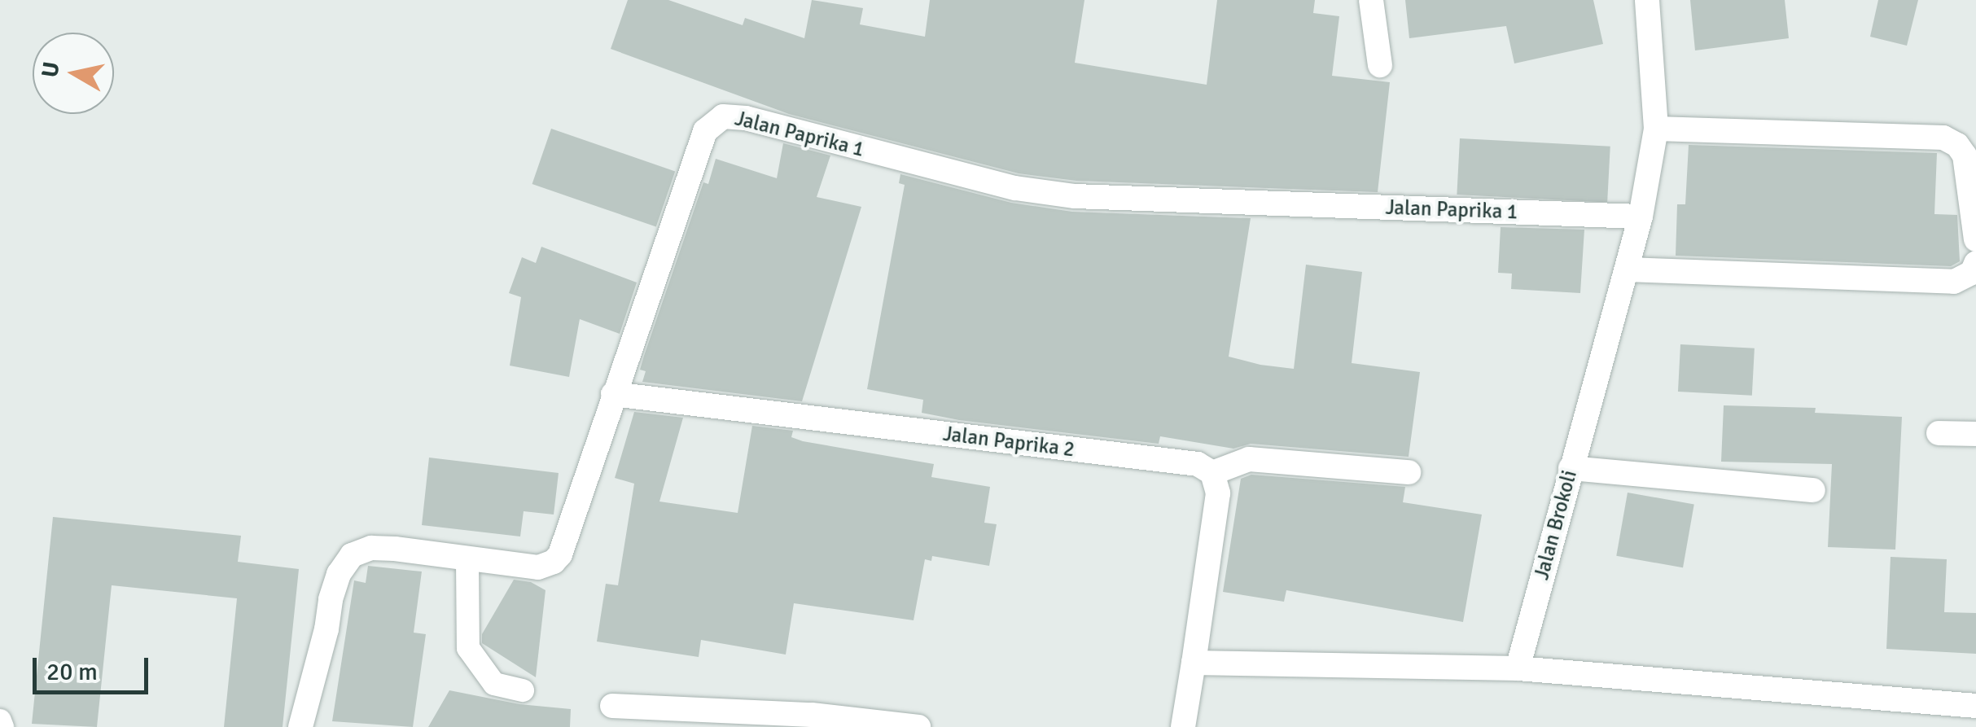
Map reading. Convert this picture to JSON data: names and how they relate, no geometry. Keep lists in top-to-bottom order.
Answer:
{
  "streets": {
    "street": ["Jalan Paprika 1", "Jalan Paprika 2", "Jalan Brokoli"]
  },
  "crossings": [
    ["Jalan Paprika 1", "Jalan Paprika 2"],
    ["Jalan Paprika 1", "Jalan Brokoli"]
  ],
  "scale_bar": "20 m",
  "north": "left"
}
